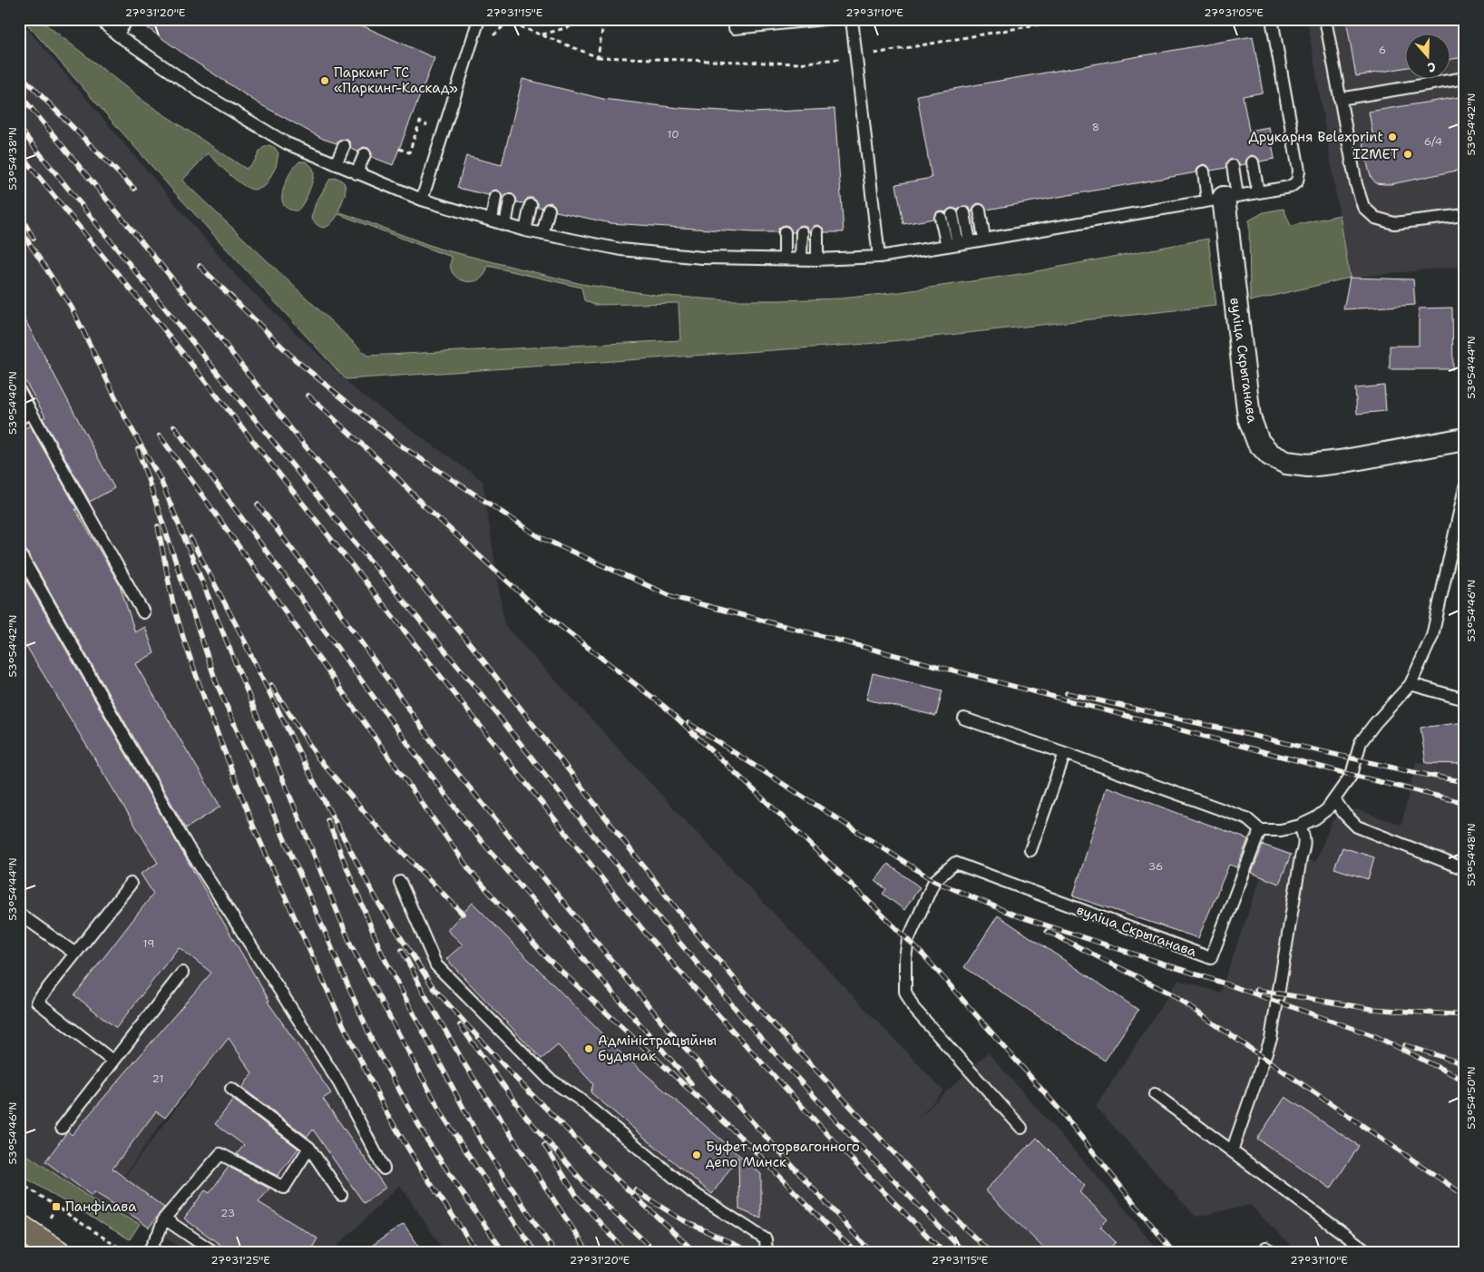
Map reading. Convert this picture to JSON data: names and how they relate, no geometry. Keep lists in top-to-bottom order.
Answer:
{
  "streets": {
    "street": ["вуліца Скрыганава"]
  },
  "places": {
    "other": [
      "Паркинг ТС «Паркинг-Каскад»",
      "Друкарня Belexprint",
      "IZMET",
      "Адміністрацыйны будынак",
      "Буфет моторвагонного депо Минск"
    ],
    "transit": ["Панфілава"]
  },
  "house_numbers": [
    "6",
    "8",
    "10",
    "6/4",
    "36",
    "19",
    "21",
    "23"
  ],
  "north": "bottom",
  "coordinates": [
    "27°31'20\"E",
    "27°31'15\"E",
    "27°31'10\"E",
    "27°31'05\"E",
    "53°54'42\"N",
    "53°54'38\"N",
    "53°54'44\"N",
    "53°54'40\"N",
    "53°54'46\"N",
    "53°54'48\"N",
    "53°54'50\"N",
    "27°31'25\"E"
  ]
}
